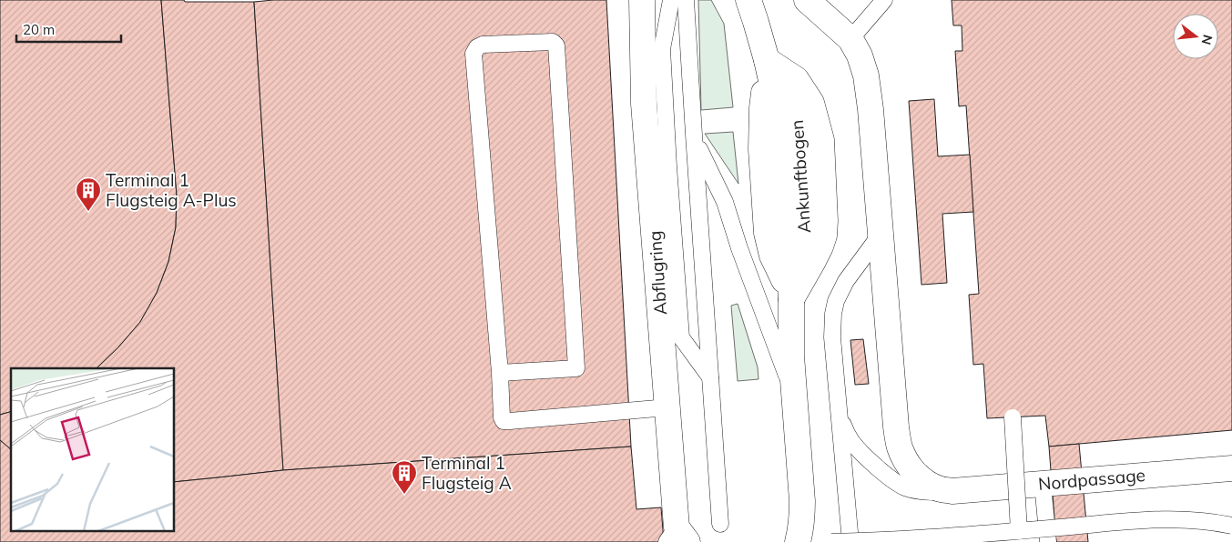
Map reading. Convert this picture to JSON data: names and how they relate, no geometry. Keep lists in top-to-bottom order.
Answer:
{
  "streets": {
    "street": ["Ankunftbogen", "Abflugring", "Nordpassage"]
  },
  "places": {
    "building": ["Terminal 1 Flugsteig A-Plus", "Terminal 1 Flugsteig A"]
  },
  "scale_bar": "20 m",
  "north": "right"
}
